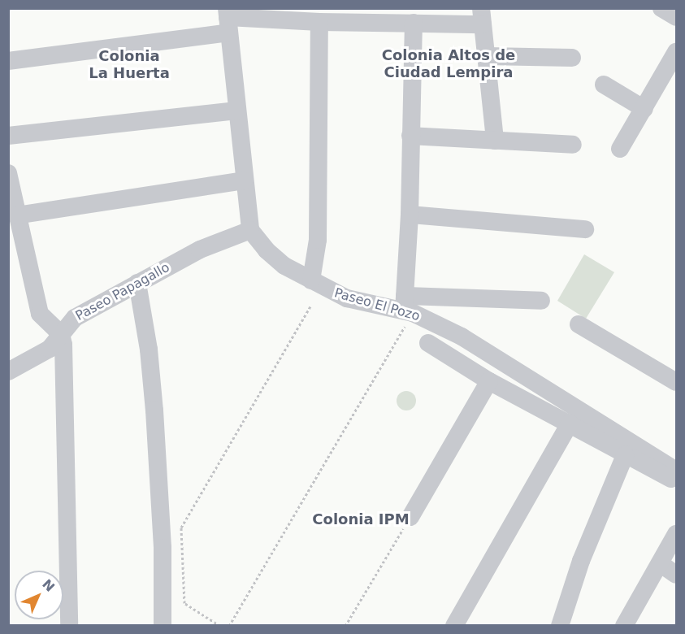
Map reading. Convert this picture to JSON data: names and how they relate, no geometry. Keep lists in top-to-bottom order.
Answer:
{
  "streets": {
    "street": ["Paseo Papagallo", "Paseo El Pozo"]
  },
  "crossings": [
    ["Paseo Papagallo", "Paseo El Pozo"]
  ],
  "districts": ["Colonia Altos de Ciudad Lempira", "Colonia La Huerta", "Colonia IPM"],
  "north": "top right"
}
